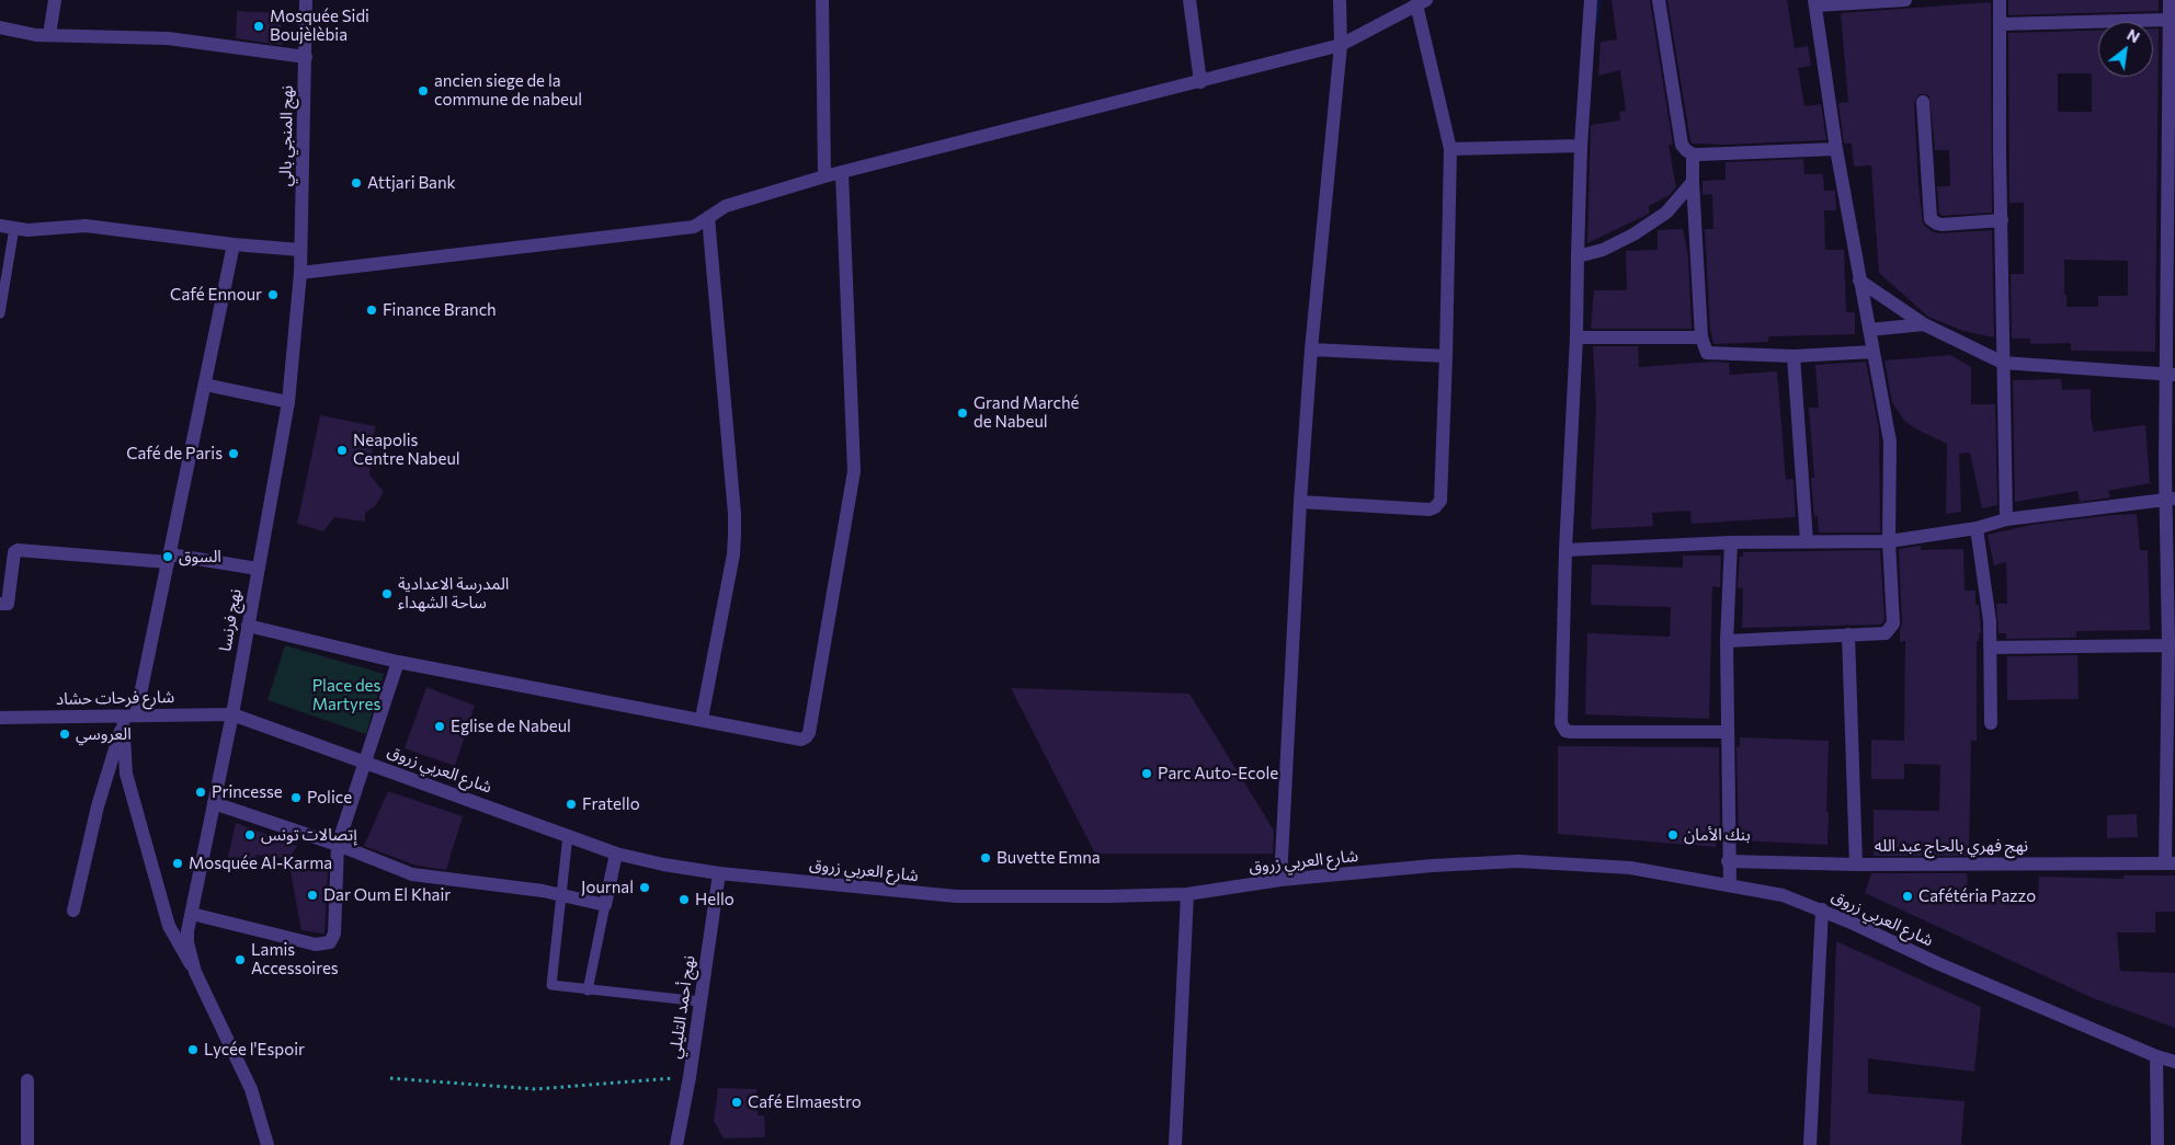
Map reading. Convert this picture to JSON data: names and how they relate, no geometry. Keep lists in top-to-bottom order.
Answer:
{
  "streets": {
    "street": [
      "نهج المنجي بالي",
      "نهج فرنسا",
      "شارع فرحات حشاد",
      "شارع العربي زروق",
      "نهج فهري بالحاج عبد الله",
      "نهج أحمد التليلي"
    ]
  },
  "crossings": [
    ["نهج المنجي بالي", "نهج فرنسا"],
    ["نهج فرنسا", "شارع فرحات حشاد"],
    ["نهج فرنسا", "شارع العربي زروق"],
    ["شارع فرحات حشاد", "شارع العربي زروق"],
    ["شارع العربي زروق", "نهج أحمد التليلي"]
  ],
  "parks": ["Place des Martyres"],
  "places": [
    "Mosquée Sidi Boujèlèbia",
    "ancien siege de la commune de nabeul",
    "Attjari Bank",
    "Café Ennour",
    "Finance Branch",
    "Grand Marché de Nabeul",
    "Neapolis Centre Nabeul",
    "Café de Paris",
    "السوق",
    "المدرسة الاعدادية ساحة الشهداء",
    "Eglise de Nabeul",
    "العروسي",
    "Parc Auto-Ecole",
    "Princesse",
    "Police",
    "Fratello",
    "إتصالات تونس",
    "بنك الأمان",
    "Buvette Emna",
    "Mosquée Al-Karma",
    "Journal",
    "Dar Oum El Khair",
    "Cafétéria Pazzo",
    "Hello",
    "Lamis Accessoires",
    "Lycée l'Espoir",
    "Café Elmaestro"
  ],
  "north": "top right"
}
